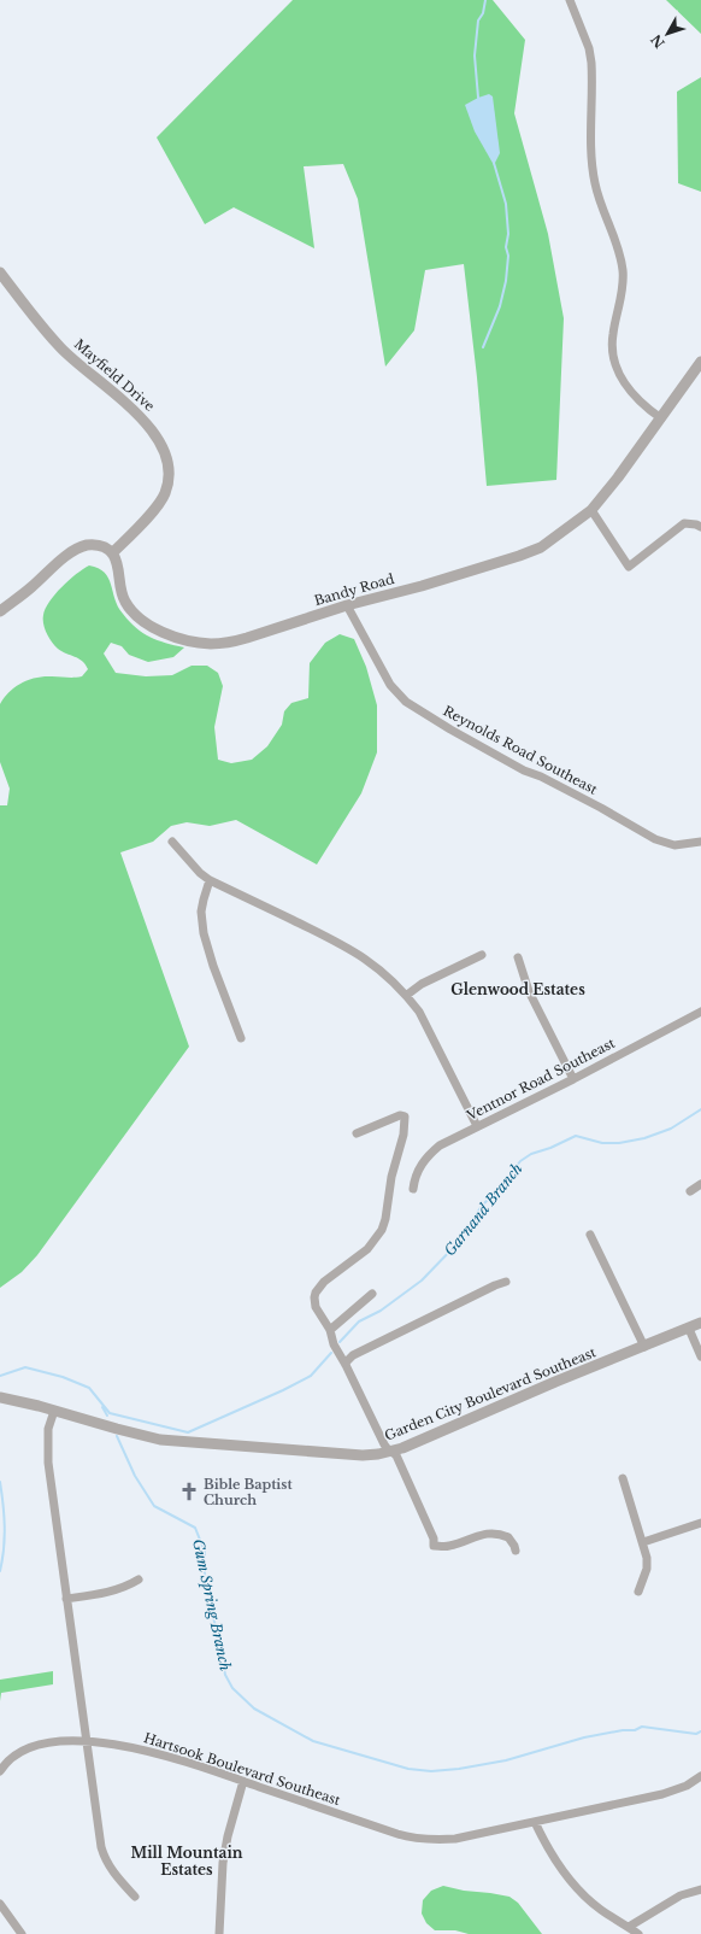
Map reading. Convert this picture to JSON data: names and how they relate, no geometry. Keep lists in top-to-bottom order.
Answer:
{
  "streets": {
    "street": [
      "Mayfield Drive",
      "Bandy Road",
      "Reynolds Road Southeast",
      "Ventnor Road Southeast",
      "Garden City Boulevard Southeast",
      "Hartsook Boulevard Southeast"
    ]
  },
  "crossings": [
    ["Mayfield Drive", "Bandy Road"],
    ["Bandy Road", "Reynolds Road Southeast"]
  ],
  "districts": ["Glenwood Estates", "Mill Mountain Estates"],
  "water": ["Garnand Branch", "Gum Spring Branch"],
  "places": {
    "church": ["Bible Baptist Church"]
  },
  "north": "bottom left"
}
